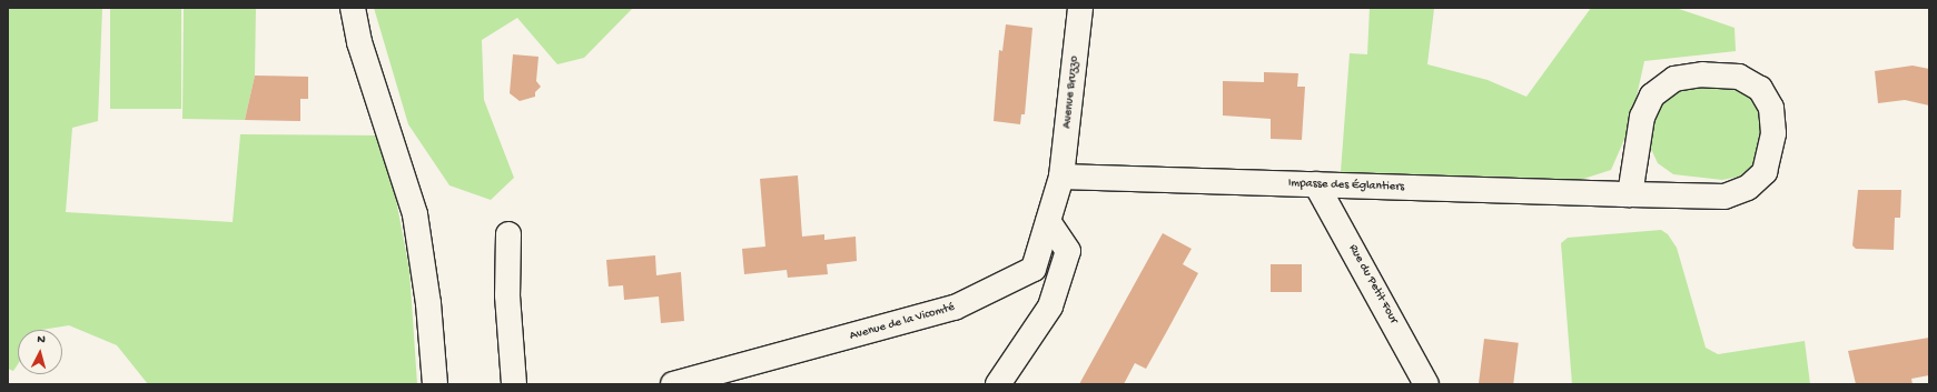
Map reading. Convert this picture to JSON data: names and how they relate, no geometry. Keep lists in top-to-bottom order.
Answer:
{
  "streets": {
    "street": [
      "Avenue Bruzzo",
      "Impasse des Églantiers",
      "Rue du Petit Four",
      "Avenue de la Vicomté"
    ]
  },
  "crossings": [
    ["Avenue Bruzzo", "Impasse des Églantiers"],
    ["Avenue Bruzzo", "Avenue de la Vicomté"],
    ["Impasse des Églantiers", "Rue du Petit Four"],
    ["Impasse des Églantiers", "Avenue de la Vicomté"]
  ],
  "north": "top"
}
